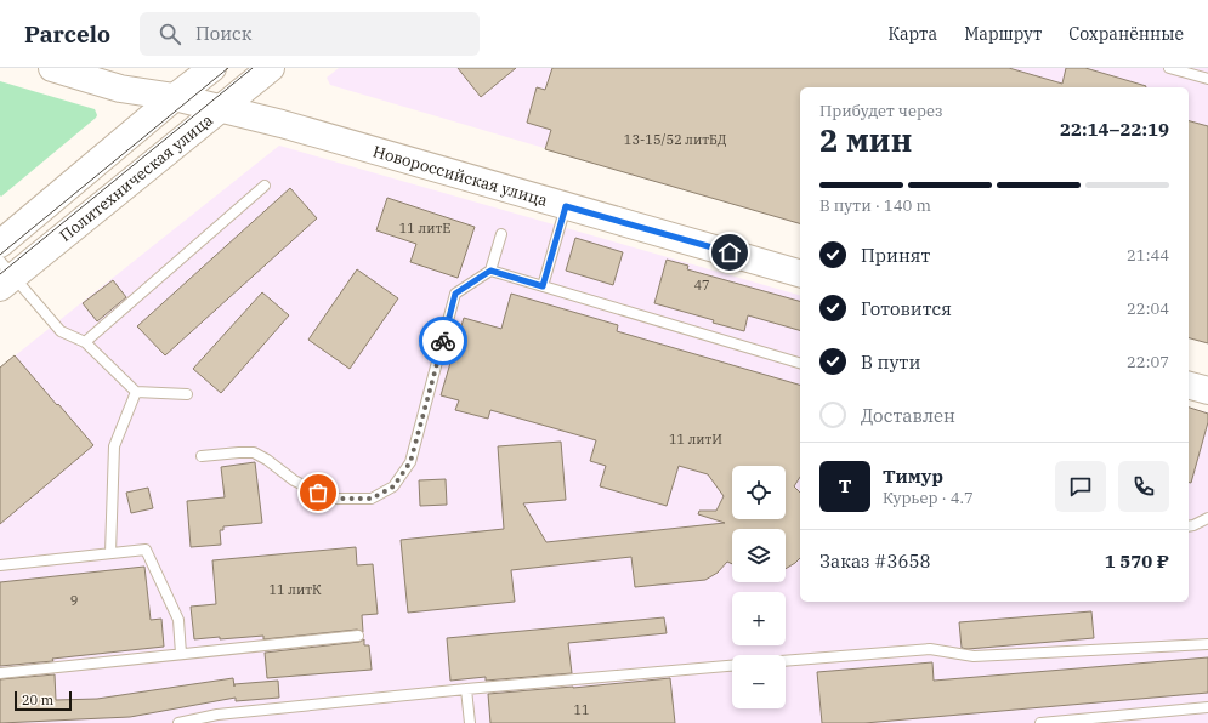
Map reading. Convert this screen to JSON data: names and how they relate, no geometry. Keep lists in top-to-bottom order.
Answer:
{
  "streets": {
    "main road": ["Новороссийская улица", "Политехническая улица"]
  },
  "crossings": [
    ["Новороссийская улица", "Политехническая улица"]
  ],
  "house_numbers": [
    "13-15/52 литБД",
    "11 литЕ",
    "47",
    "11 литИ",
    "11 литК",
    "9",
    "11"
  ],
  "scale_bar": "20 m",
  "page": {
    "header": "Parcelo",
    "search": "Поиск",
    "nav": ["Карта", "Маршрут", "Сохранённые"],
    "heading": ["2 мин", "Прибудет через", "22:14–22:19"],
    "panel": [
      "Тимур",
      "Курьер · 4.7",
      "Заказ #3658",
      "1 570 ₽"
    ],
    "bar": "В пути · 140 m",
    "list": [
      ["Принят", "21:44"],
      ["Готовится", "22:04"],
      ["В пути", "22:07"],
      "Доставлен"
    ],
    "round": "Т",
    "map_buttons": ["+", "−"],
    "scale": "20 m"
  }
}
